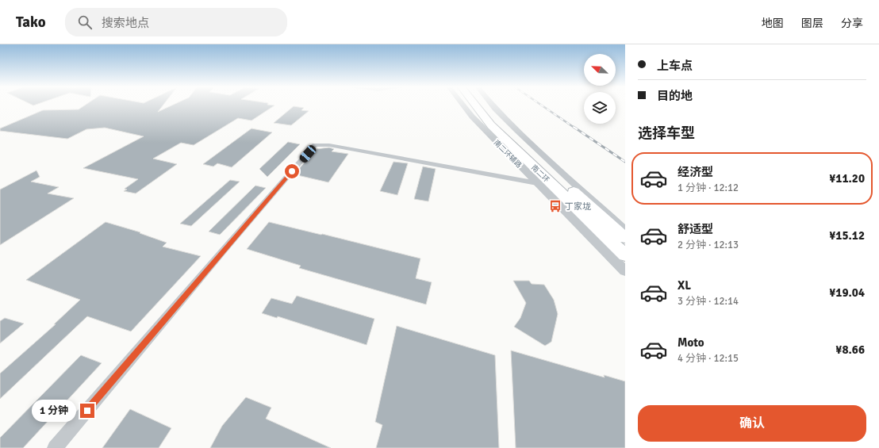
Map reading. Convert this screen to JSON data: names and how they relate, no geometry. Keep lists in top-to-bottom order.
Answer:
{
  "streets": {
    "highway": ["南二环"],
    "street": ["南二环辅路"]
  },
  "places": {
    "bus stop": ["丁家垅"]
  },
  "north": "top left",
  "page": {
    "header": "Tako",
    "search": "搜索地点",
    "nav": ["地图", "图层", "分享"],
    "banner": ["上车点", "目的地"],
    "heading": "选择车型",
    "list": [
      {
        "name": "经济型",
        "note": "1 分钟 · 12:12",
        "value": "¥11.20"
      },
      {
        "name": "舒适型",
        "note": "2 分钟 · 12:13",
        "value": "¥15.12"
      },
      {
        "name": "XL",
        "note": "3 分钟 · 12:14",
        "value": "¥19.04"
      },
      {
        "name": "Moto",
        "note": "4 分钟 · 12:15",
        "value": "¥8.66"
      }
    ],
    "buttons": "确认",
    "bubble": "1 分钟"
  }
}
